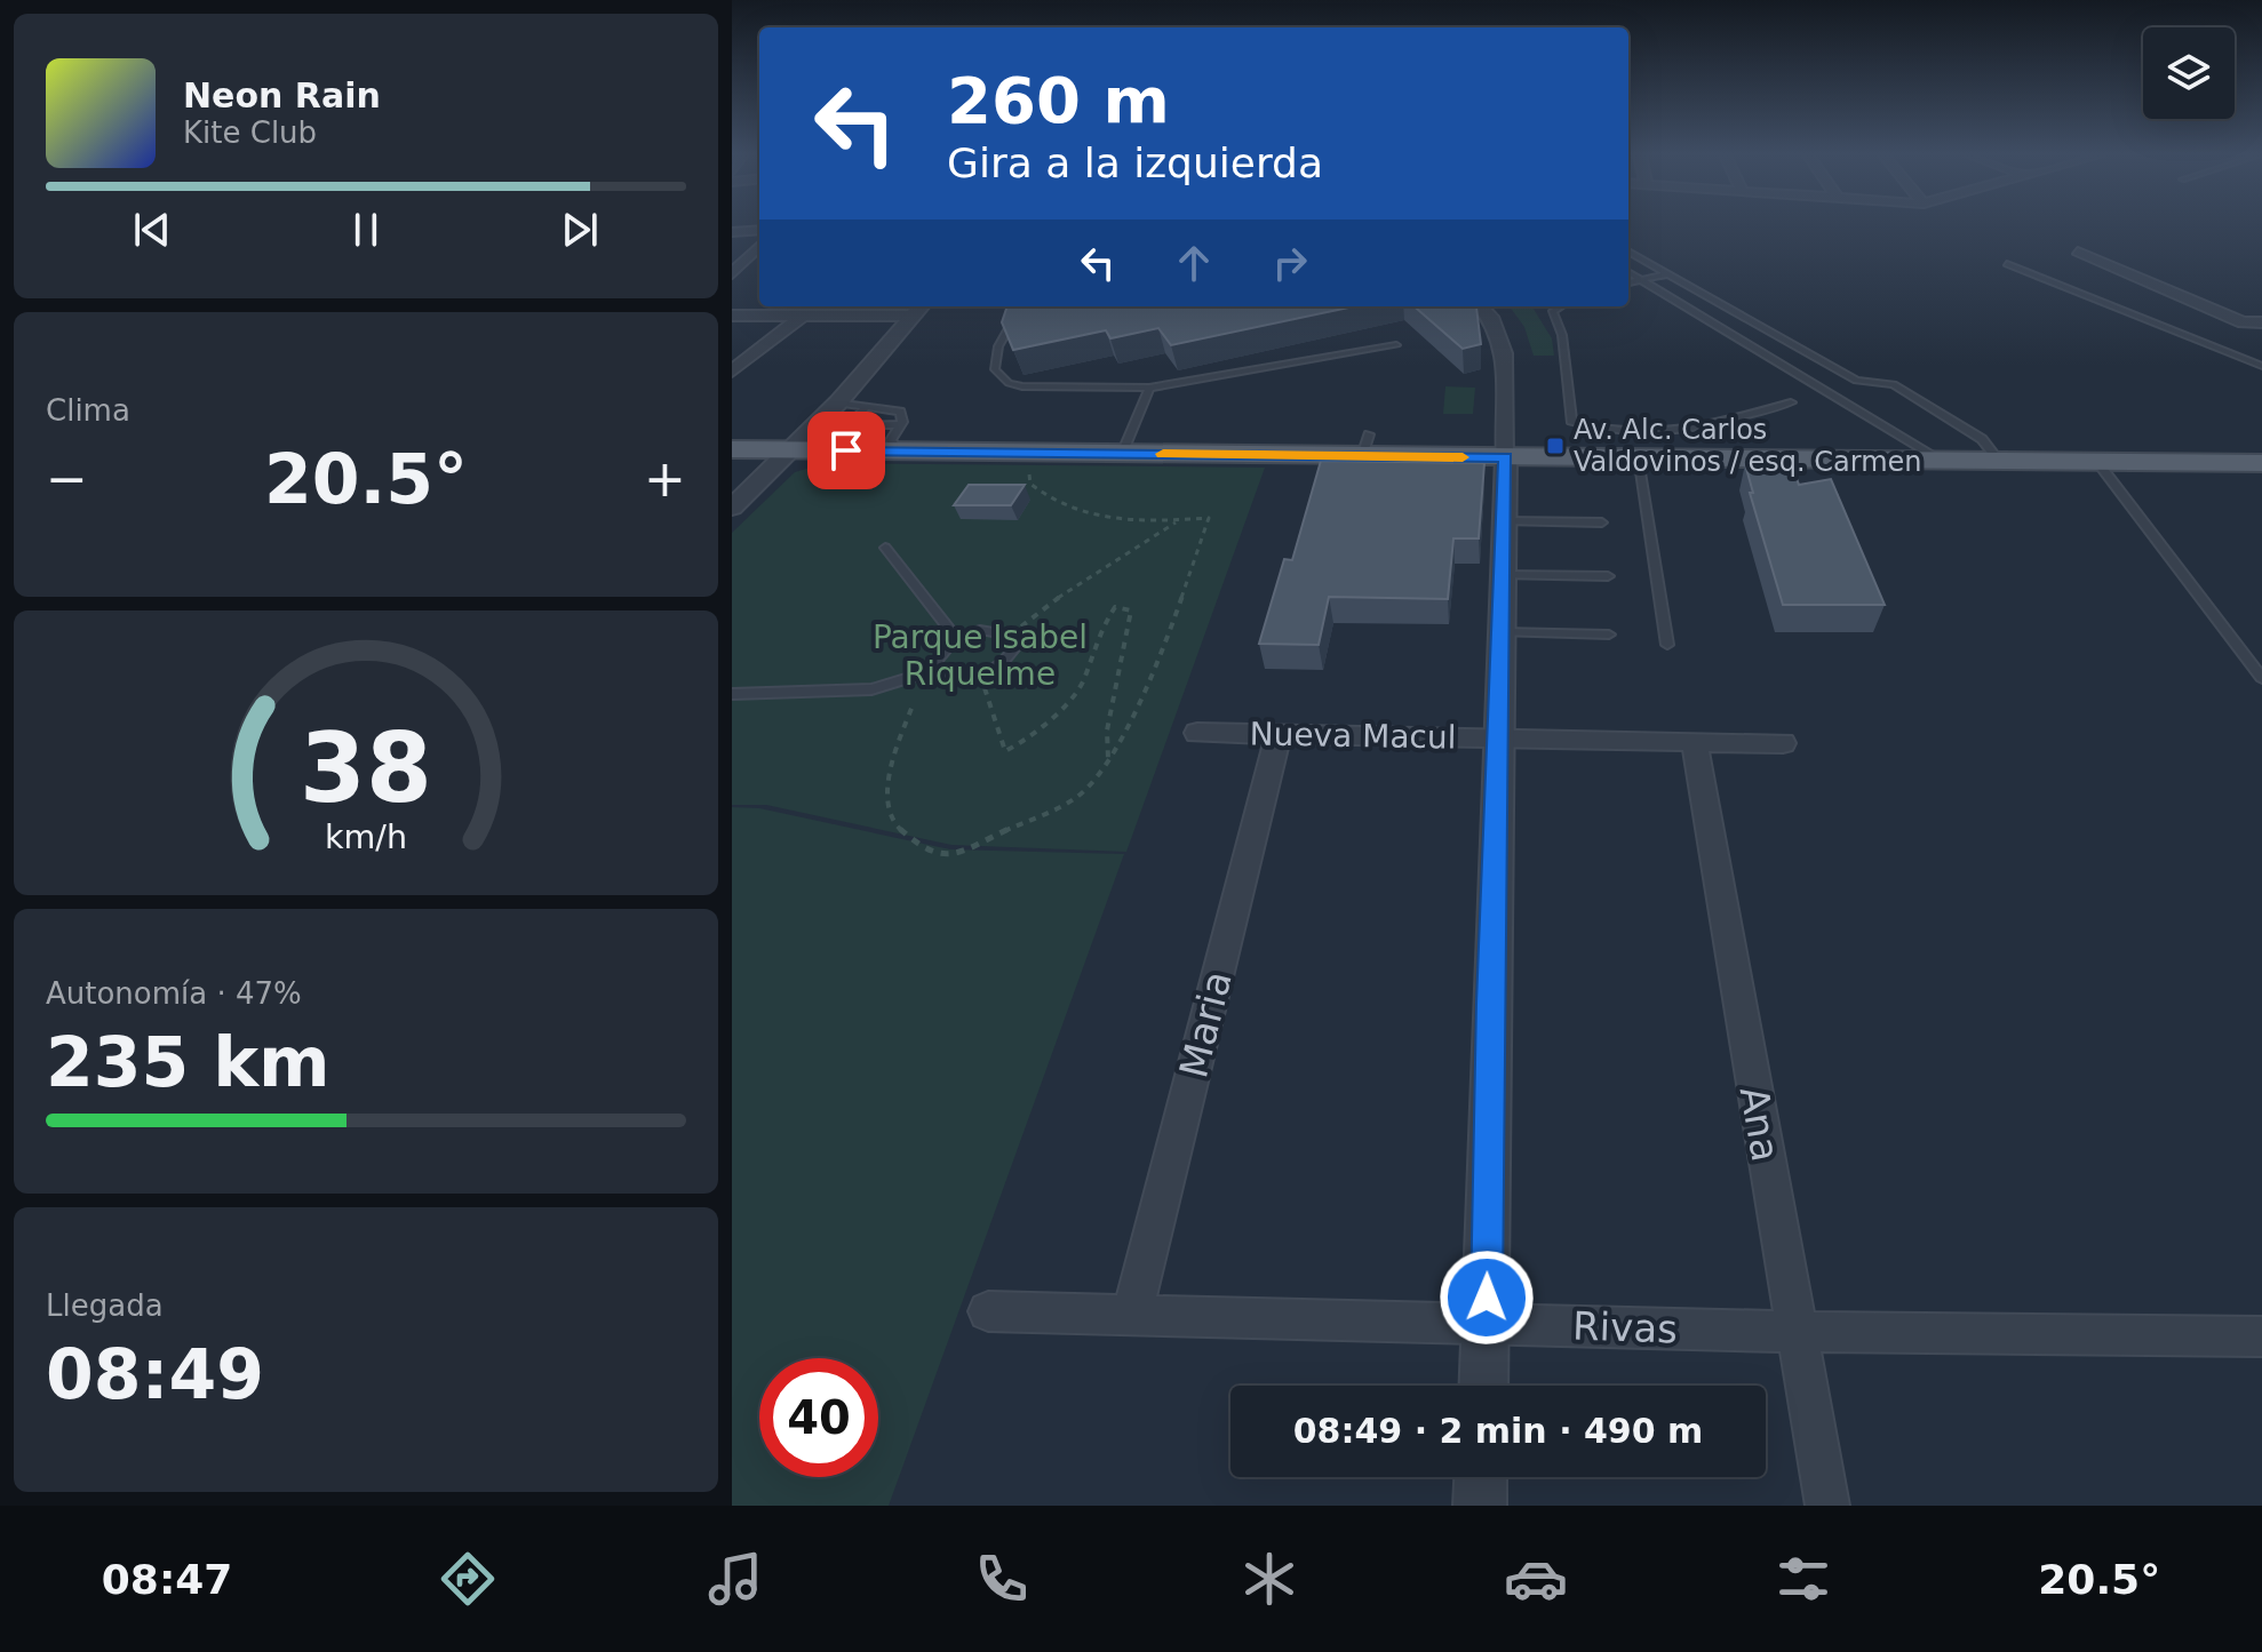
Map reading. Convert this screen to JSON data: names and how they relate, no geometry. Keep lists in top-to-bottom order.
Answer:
{
  "streets": {
    "street": [
      "Nueva Macul",
      "Maria",
      "Ana",
      "Rivas"
    ]
  },
  "crossings": [
    ["Nueva Macul", "Maria"],
    ["Nueva Macul", "Ana"],
    ["Maria", "Rivas"],
    ["Ana", "Rivas"]
  ],
  "parks": ["Parque Isabel Riquelme"],
  "places": {
    "transit": ["Av. Alc. Carlos Valdovinos / esq. Carmen"]
  },
  "page": {
    "turn": ["260 m", "Gira a la izquierda"],
    "song": ["Neon Rain", "Kite Club"],
    "tile": [
      "Clima",
      ["Autonomía · 47%", "235 km"],
      ["Llegada", "08:49"]
    ],
    "heat": ["−", "20.5°", "+"],
    "limit": "40",
    "trip": "08:49 · 2 min · 490 m",
    "tabs": ["08:47", "20.5°"],
    "gauge": ["38", "km/h"]
  }
}
